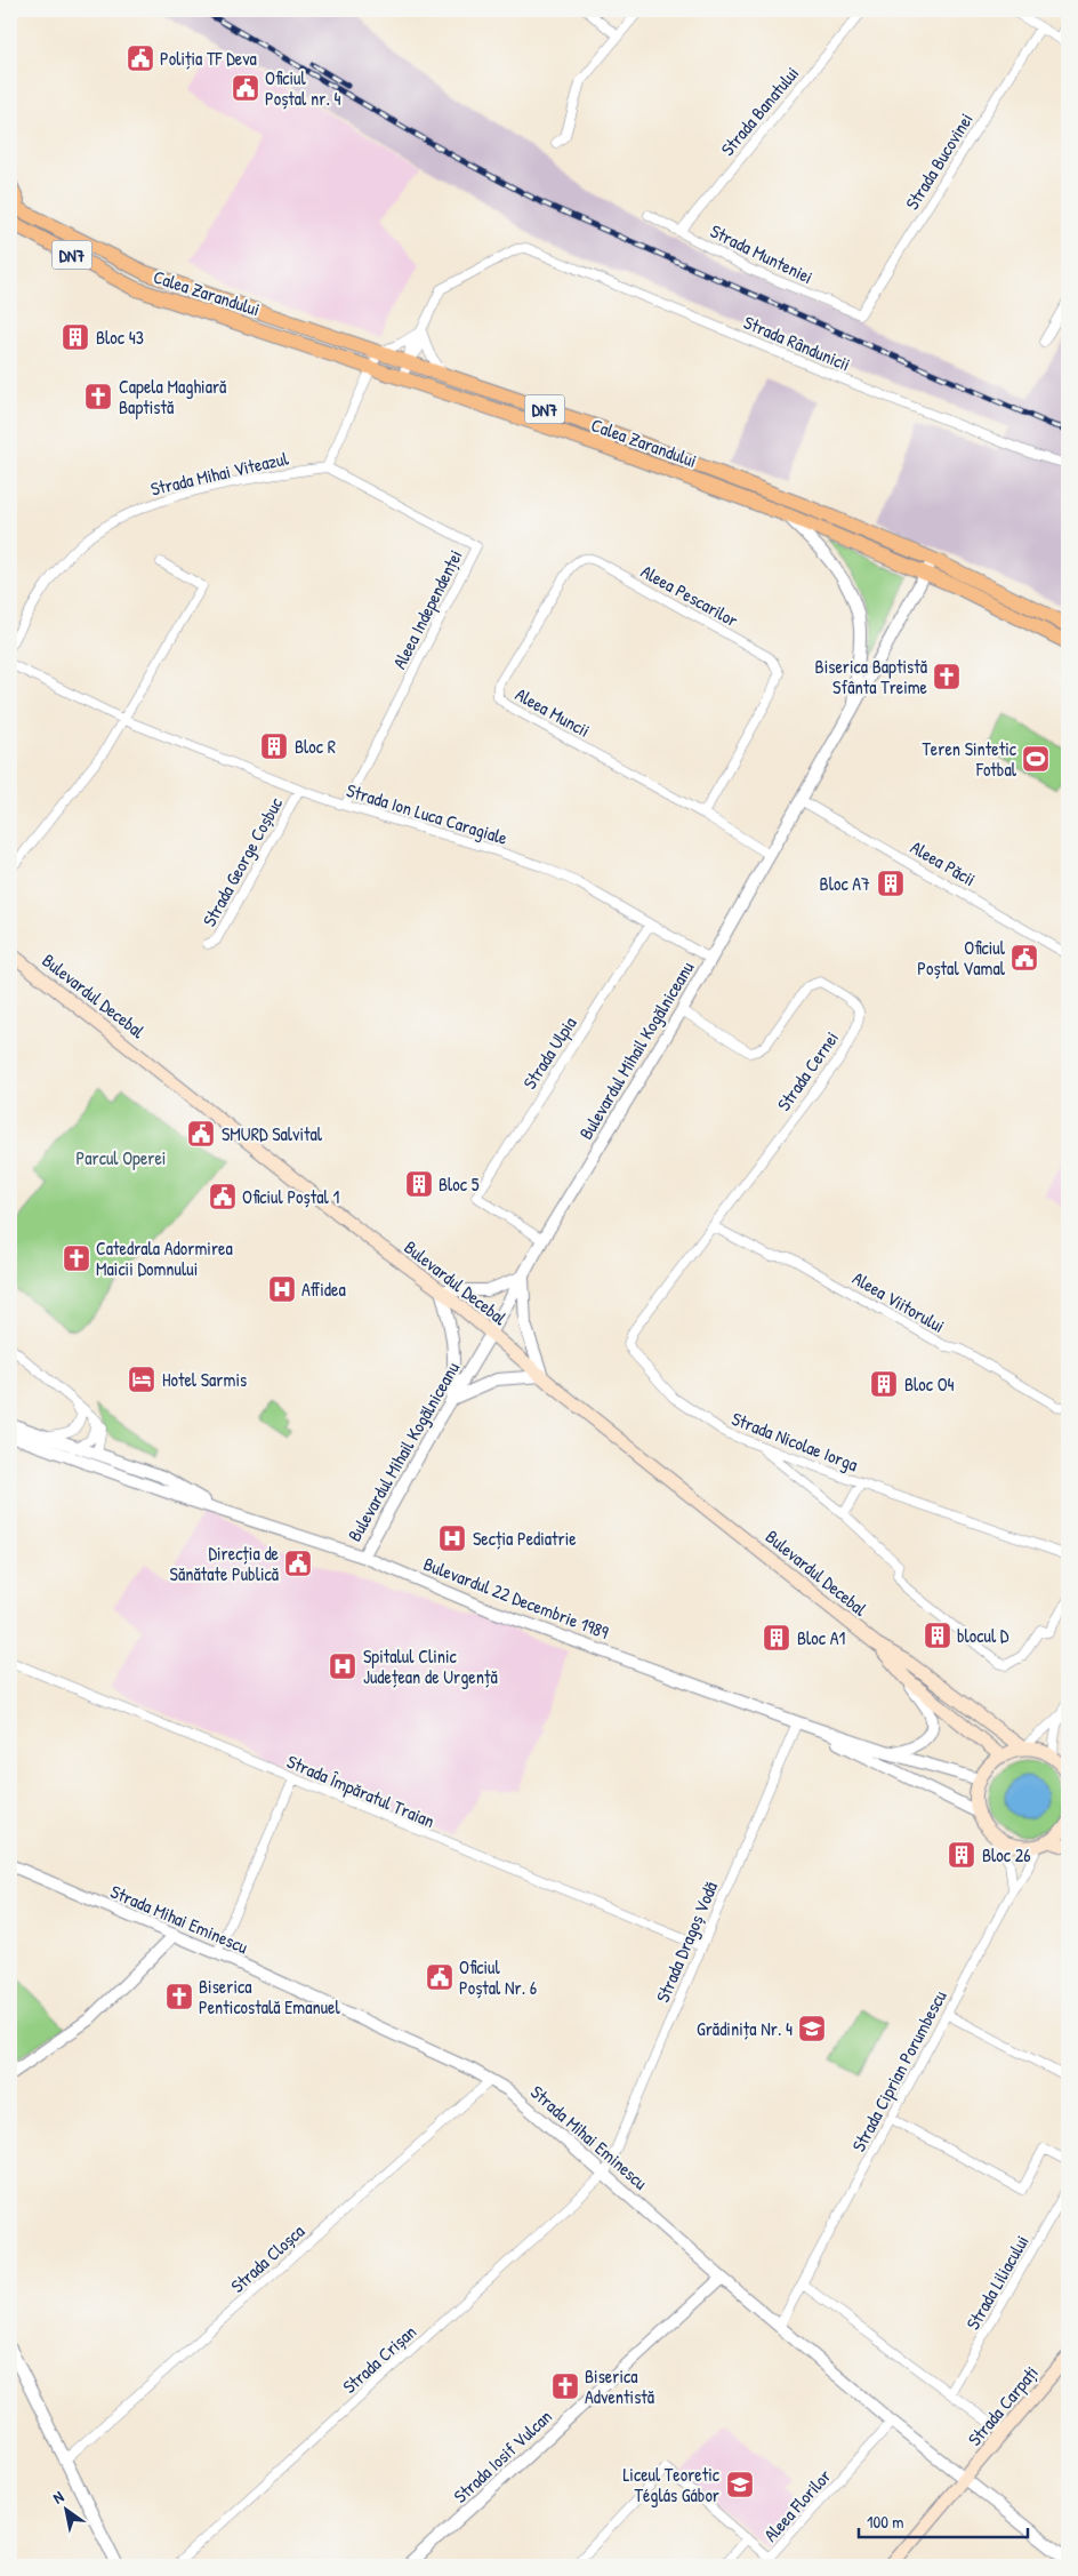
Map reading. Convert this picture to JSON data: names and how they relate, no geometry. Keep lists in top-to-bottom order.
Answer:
{
  "streets": {
    "main road": [
      "DN7",
      "Calea Zarandului",
      "Bulevardul Decebal",
      "Strada Carpați"
    ],
    "street": [
      "Strada Banatului",
      "Strada Bucovinei",
      "Strada Munteniei",
      "Strada Rândunicii",
      "Strada Mihai Viteazul",
      "Aleea Pescarilor",
      "Aleea Independenței",
      "Aleea Muncii",
      "Strada Ion Luca Caragiale",
      "Strada George Coșbuc",
      "Aleea Păcii",
      "Bulevardul Mihail Kogălniceanu",
      "Strada Ulpia",
      "Strada Cernei",
      "Aleea Viitorului",
      "Strada Nicolae Iorga",
      "Bulevardul 22 Decembrie 1989",
      "Strada Împăratul Traian",
      "Strada Mihai Eminescu",
      "Strada Dragoș Vodă",
      "Strada Ciprian Porumbescu",
      "Strada Cloșca",
      "Strada Liliacului",
      "Strada Crișan",
      "Strada Iosif Vulcan",
      "Aleea Florilor"
    ]
  },
  "crossings": [
    ["Strada Banatului", "Strada Munteniei"],
    ["Strada Bucovinei", "Strada Munteniei"],
    ["Calea Zarandului", "Bulevardul Mihail Kogălniceanu"],
    ["Strada Mihai Viteazul", "Aleea Independenței"],
    ["Aleea Pescarilor", "Aleea Muncii"],
    ["Aleea Independenței", "Strada Ion Luca Caragiale"],
    ["Aleea Muncii", "Bulevardul Mihail Kogălniceanu"],
    ["Strada Ion Luca Caragiale", "Strada George Coșbuc"],
    ["Strada Ion Luca Caragiale", "Bulevardul Mihail Kogălniceanu"],
    ["Strada Ion Luca Caragiale", "Strada Ulpia"],
    ["Aleea Păcii", "Bulevardul Mihail Kogălniceanu"],
    ["Bulevardul Decebal", "Bulevardul Mihail Kogălniceanu"],
    ["Bulevardul Mihail Kogălniceanu", "Strada Ulpia"],
    ["Bulevardul Mihail Kogălniceanu", "Strada Cernei"],
    ["Bulevardul Mihail Kogălniceanu", "Bulevardul 22 Decembrie 1989"],
    ["Strada Cernei", "Aleea Viitorului"],
    ["Strada Cernei", "Strada Nicolae Iorga"],
    ["Bulevardul 22 Decembrie 1989", "Strada Dragoș Vodă"],
    ["Strada Împăratul Traian", "Strada Dragoș Vodă"],
    ["Strada Mihai Eminescu", "Strada Dragoș Vodă"],
    ["Strada Mihai Eminescu", "Strada Ciprian Porumbescu"],
    ["Strada Mihai Eminescu", "Strada Cloșca"],
    ["Strada Mihai Eminescu", "Strada Crișan"],
    ["Strada Mihai Eminescu", "Strada Carpați"],
    ["Strada Mihai Eminescu", "Strada Iosif Vulcan"],
    ["Strada Mihai Eminescu", "Aleea Florilor"],
    ["Strada Dragoș Vodă", "Strada Crișan"]
  ],
  "parks": ["Parcul Operei"],
  "places": {
    "public building": [
      "Poliția TF Deva",
      "Oficiul Poștal nr. 4",
      "Oficiul Poștal Vamal",
      "SMURD Salvital",
      "Oficiul Poștal 1",
      "Direcția de Sănătate Publică",
      "Oficiul Poștal Nr. 6"
    ],
    "building": [
      "Bloc 43",
      "Bloc R",
      "Bloc A7",
      "Bloc 5",
      "Bloc O4",
      "blocul D",
      "Bloc A1",
      "Bloc 26"
    ],
    "church": [
      "Capela Maghiară Baptistă",
      "Biserica Baptistă Sfânta Treime",
      "Catedrala Adormirea Maicii Domnului",
      "Biserica Penticostală Emanuel",
      "Biserica Adventistă"
    ],
    "sports": ["Teren Sintetic Fotbal"],
    "hospital": ["Affidea", "Secția Pediatrie", "Spitalul Clinic Județean de Urgență"],
    "hotel": ["Hotel Sarmis"],
    "school or university": ["Grădinița Nr. 4", "Liceul Teoretic Téglás Gábor"]
  },
  "scale_bar": "100 m",
  "north": "top left"
}
